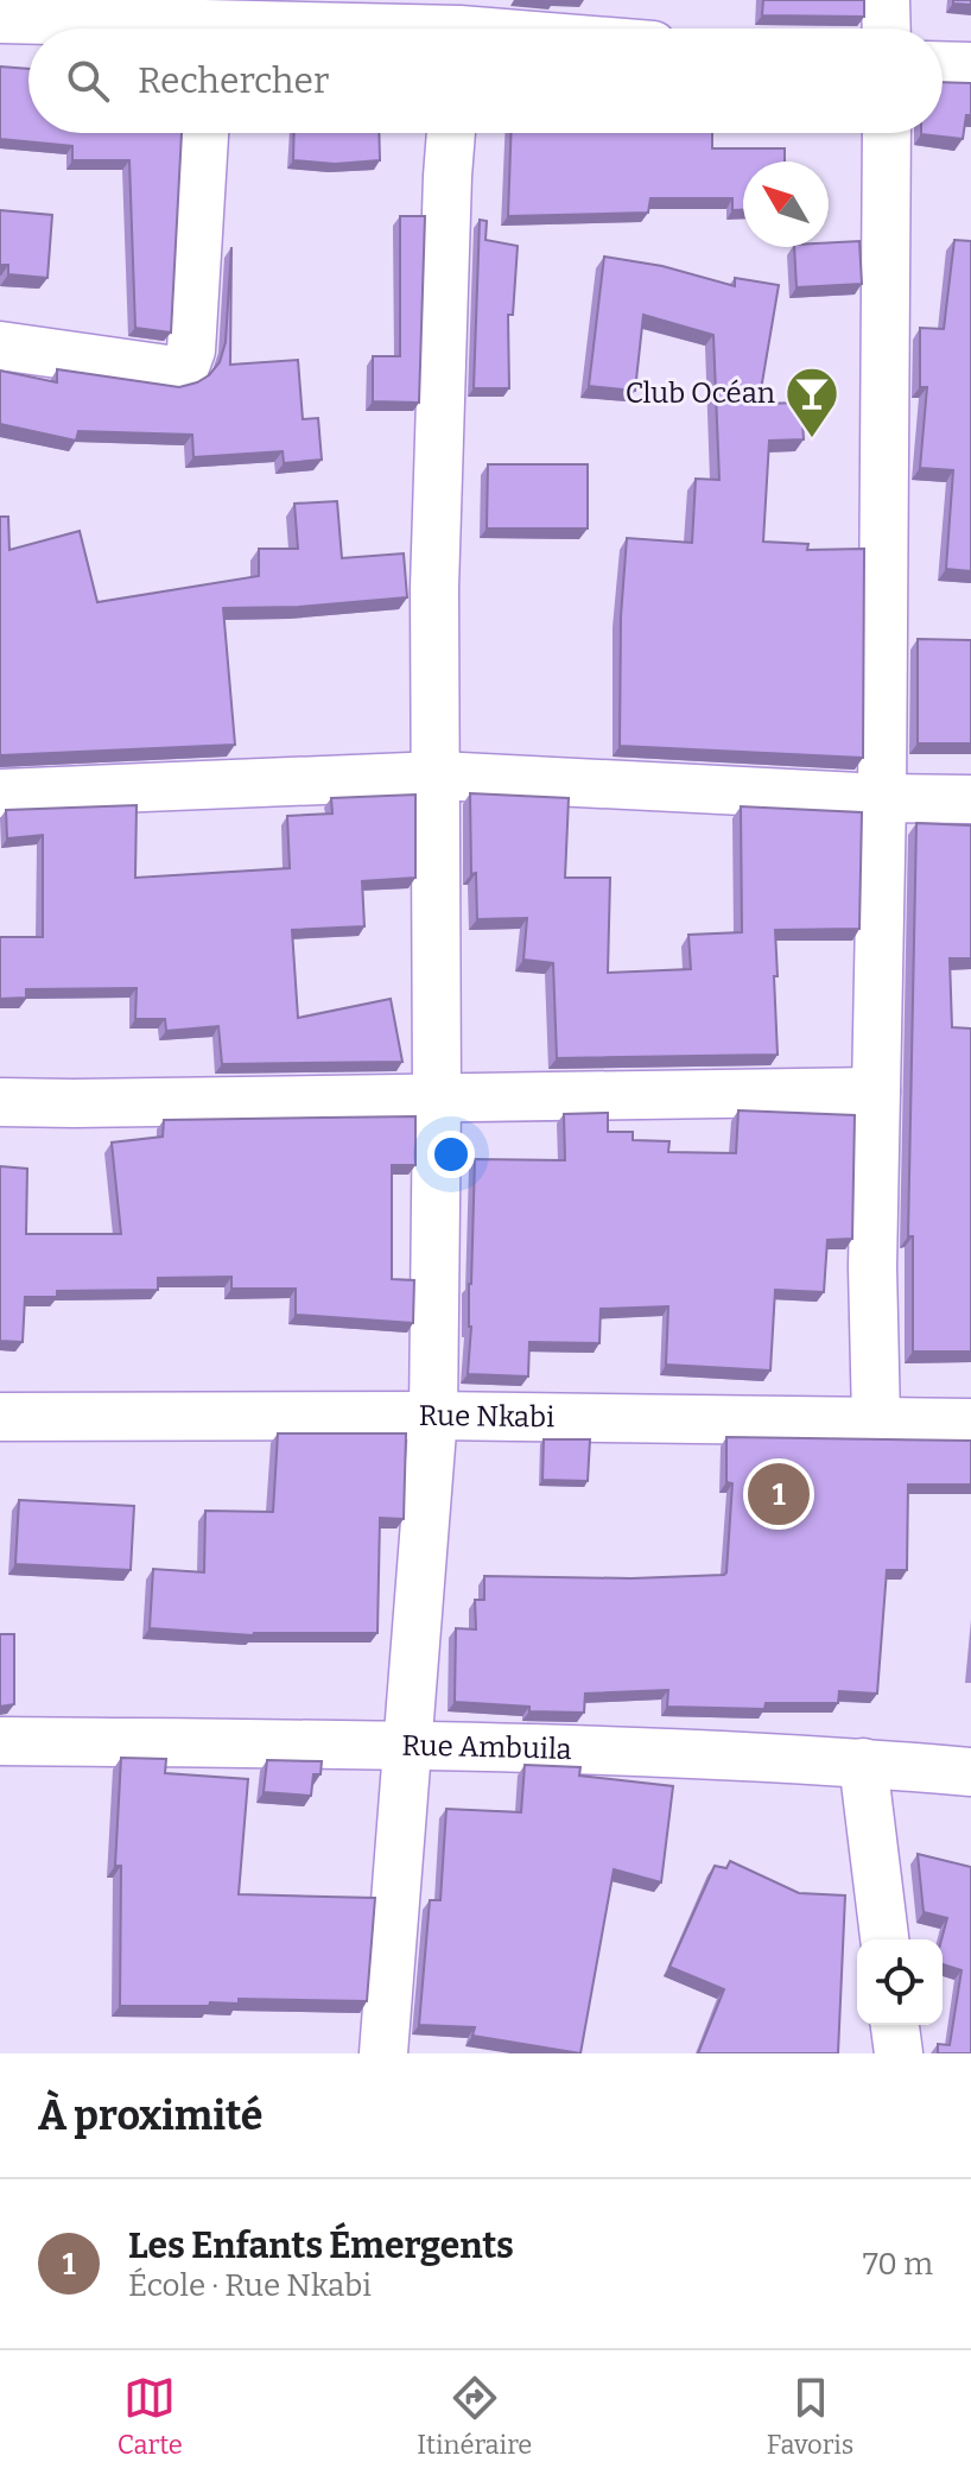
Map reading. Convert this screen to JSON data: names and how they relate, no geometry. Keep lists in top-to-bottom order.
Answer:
{
  "streets": {
    "street": ["Rue Nkabi", "Rue Ambuila"]
  },
  "places": {
    "bar": ["Club Océan"]
  },
  "north": "top left",
  "page": {
    "search": "Rechercher",
    "pins": "1",
    "heading": "À proximité",
    "list": [
      {
        "mark": "1",
        "name": "Les Enfants Émergents",
        "note": "École · Rue Nkabi",
        "value": "70 m"
      }
    ],
    "nav": ["Carte", "Itinéraire", "Favoris"]
  }
}
